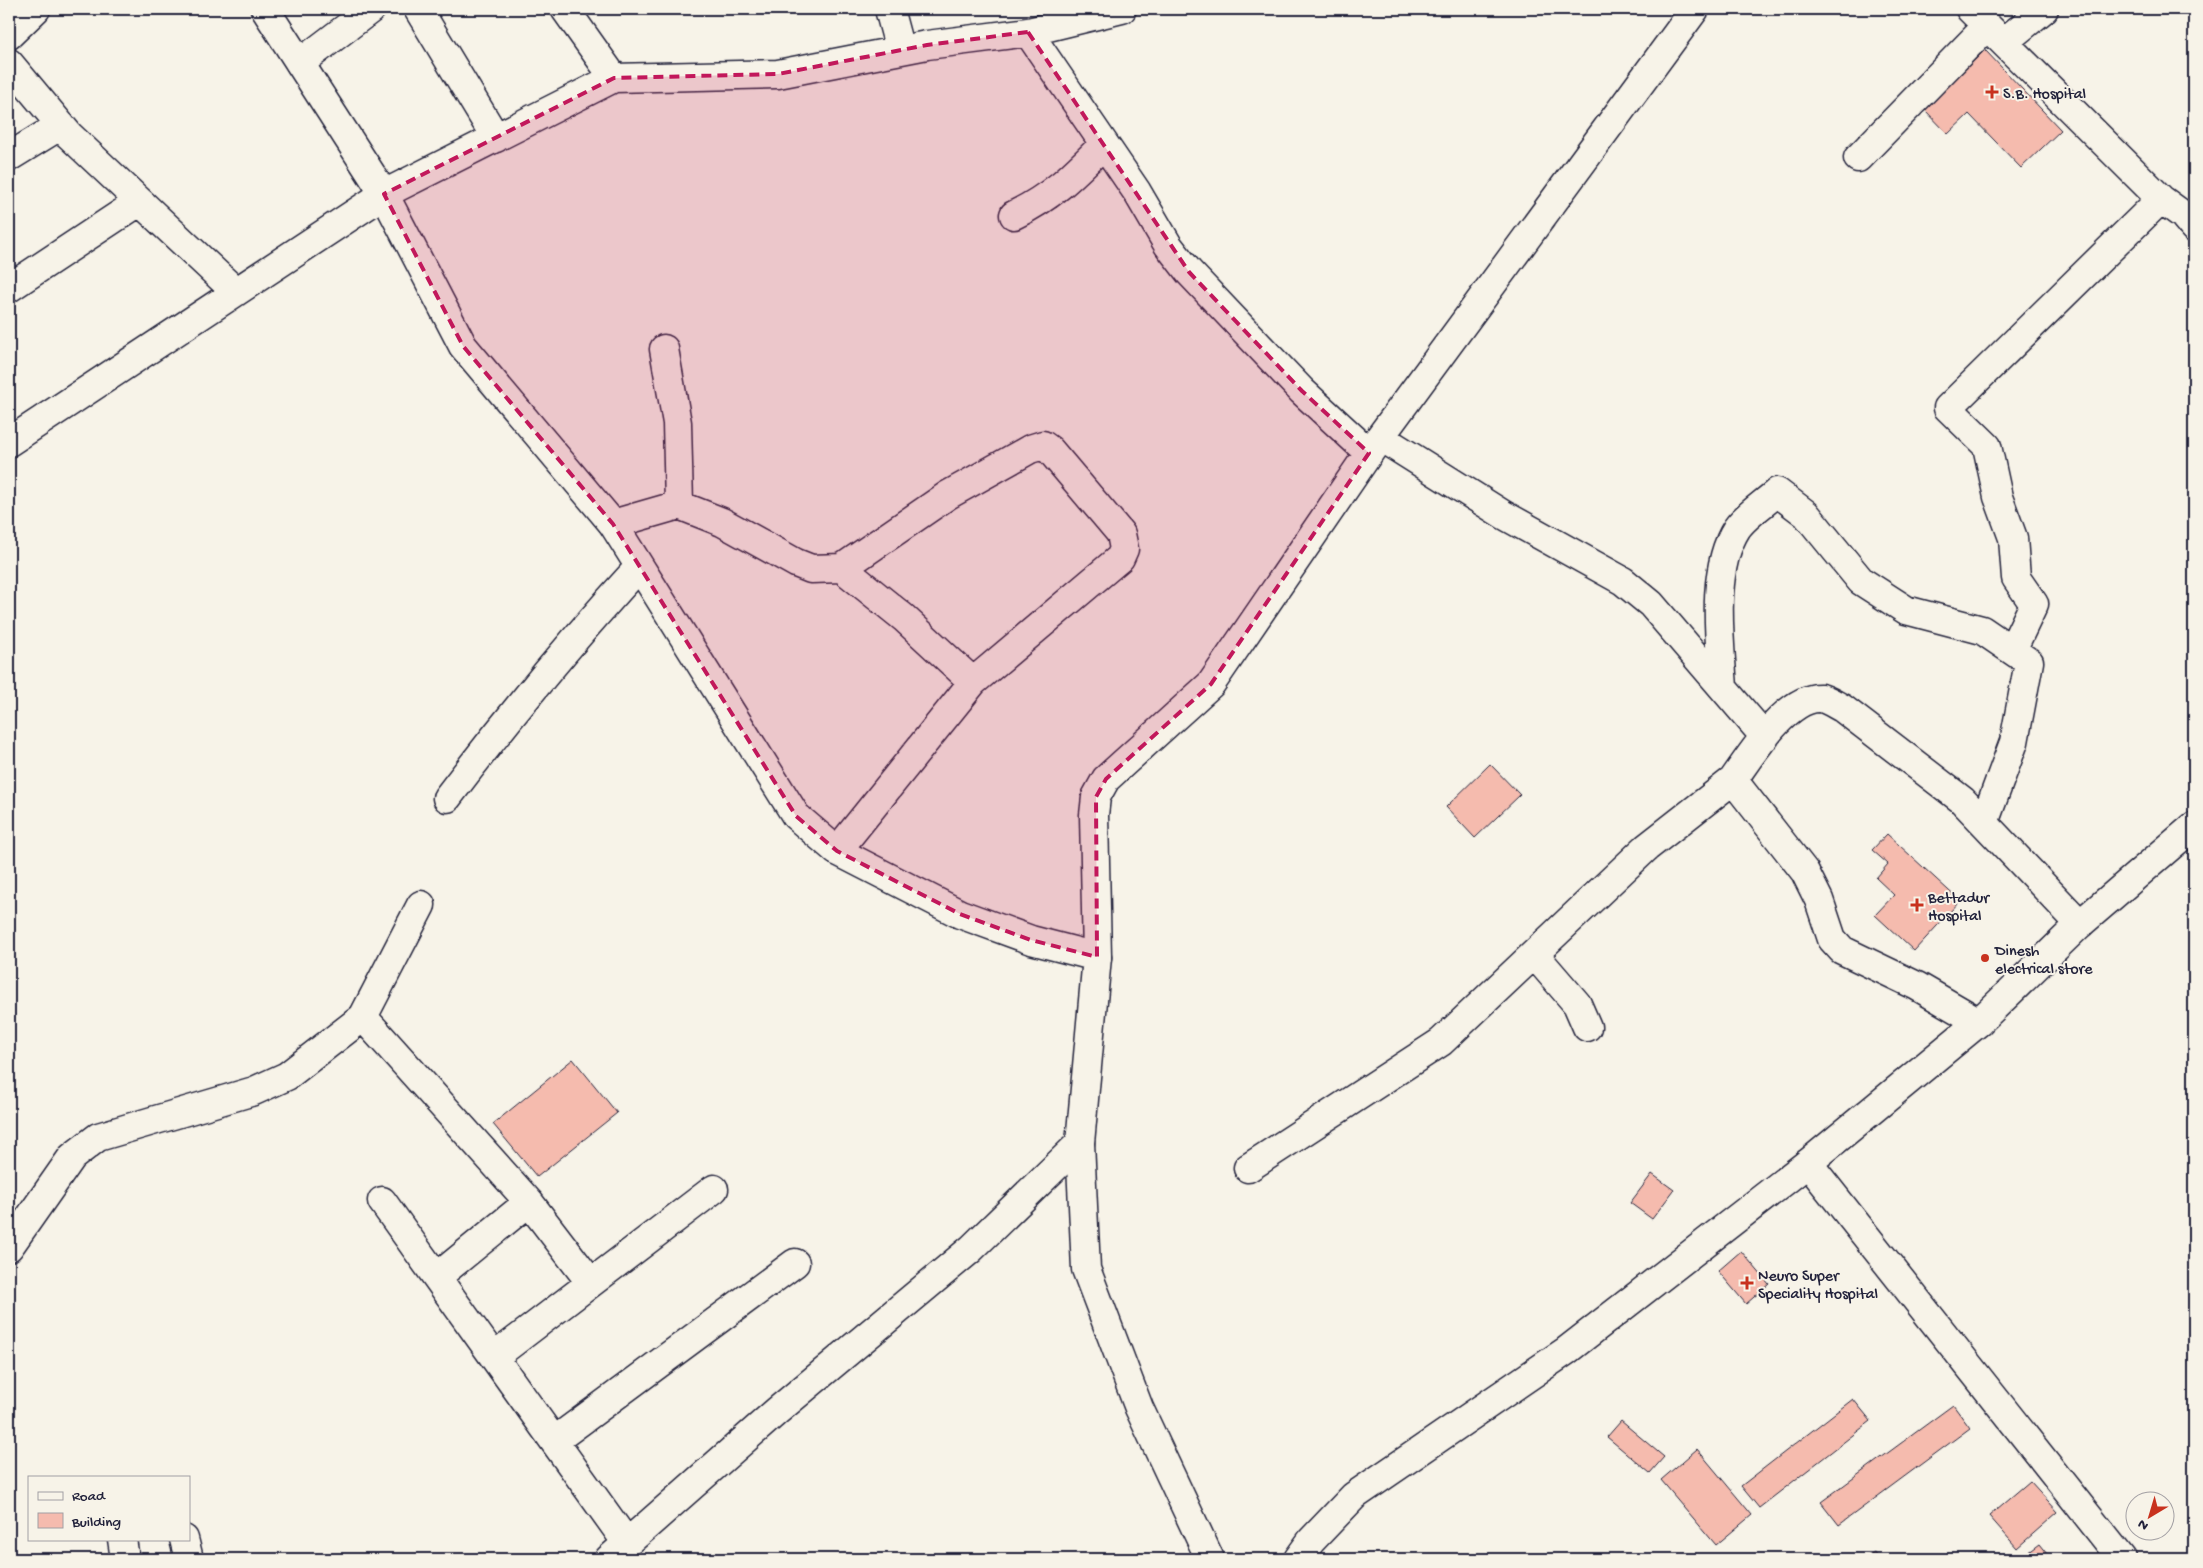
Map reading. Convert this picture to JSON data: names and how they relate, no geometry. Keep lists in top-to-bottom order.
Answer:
{
  "places": {
    "health": ["S.B. Hospital", "Bettadur Hospital", "Neuro Super Speciality Hospital"],
    "other": ["Dinesh electrical store"]
  },
  "legend": ["Road", "Building"],
  "north": "bottom left"
}
